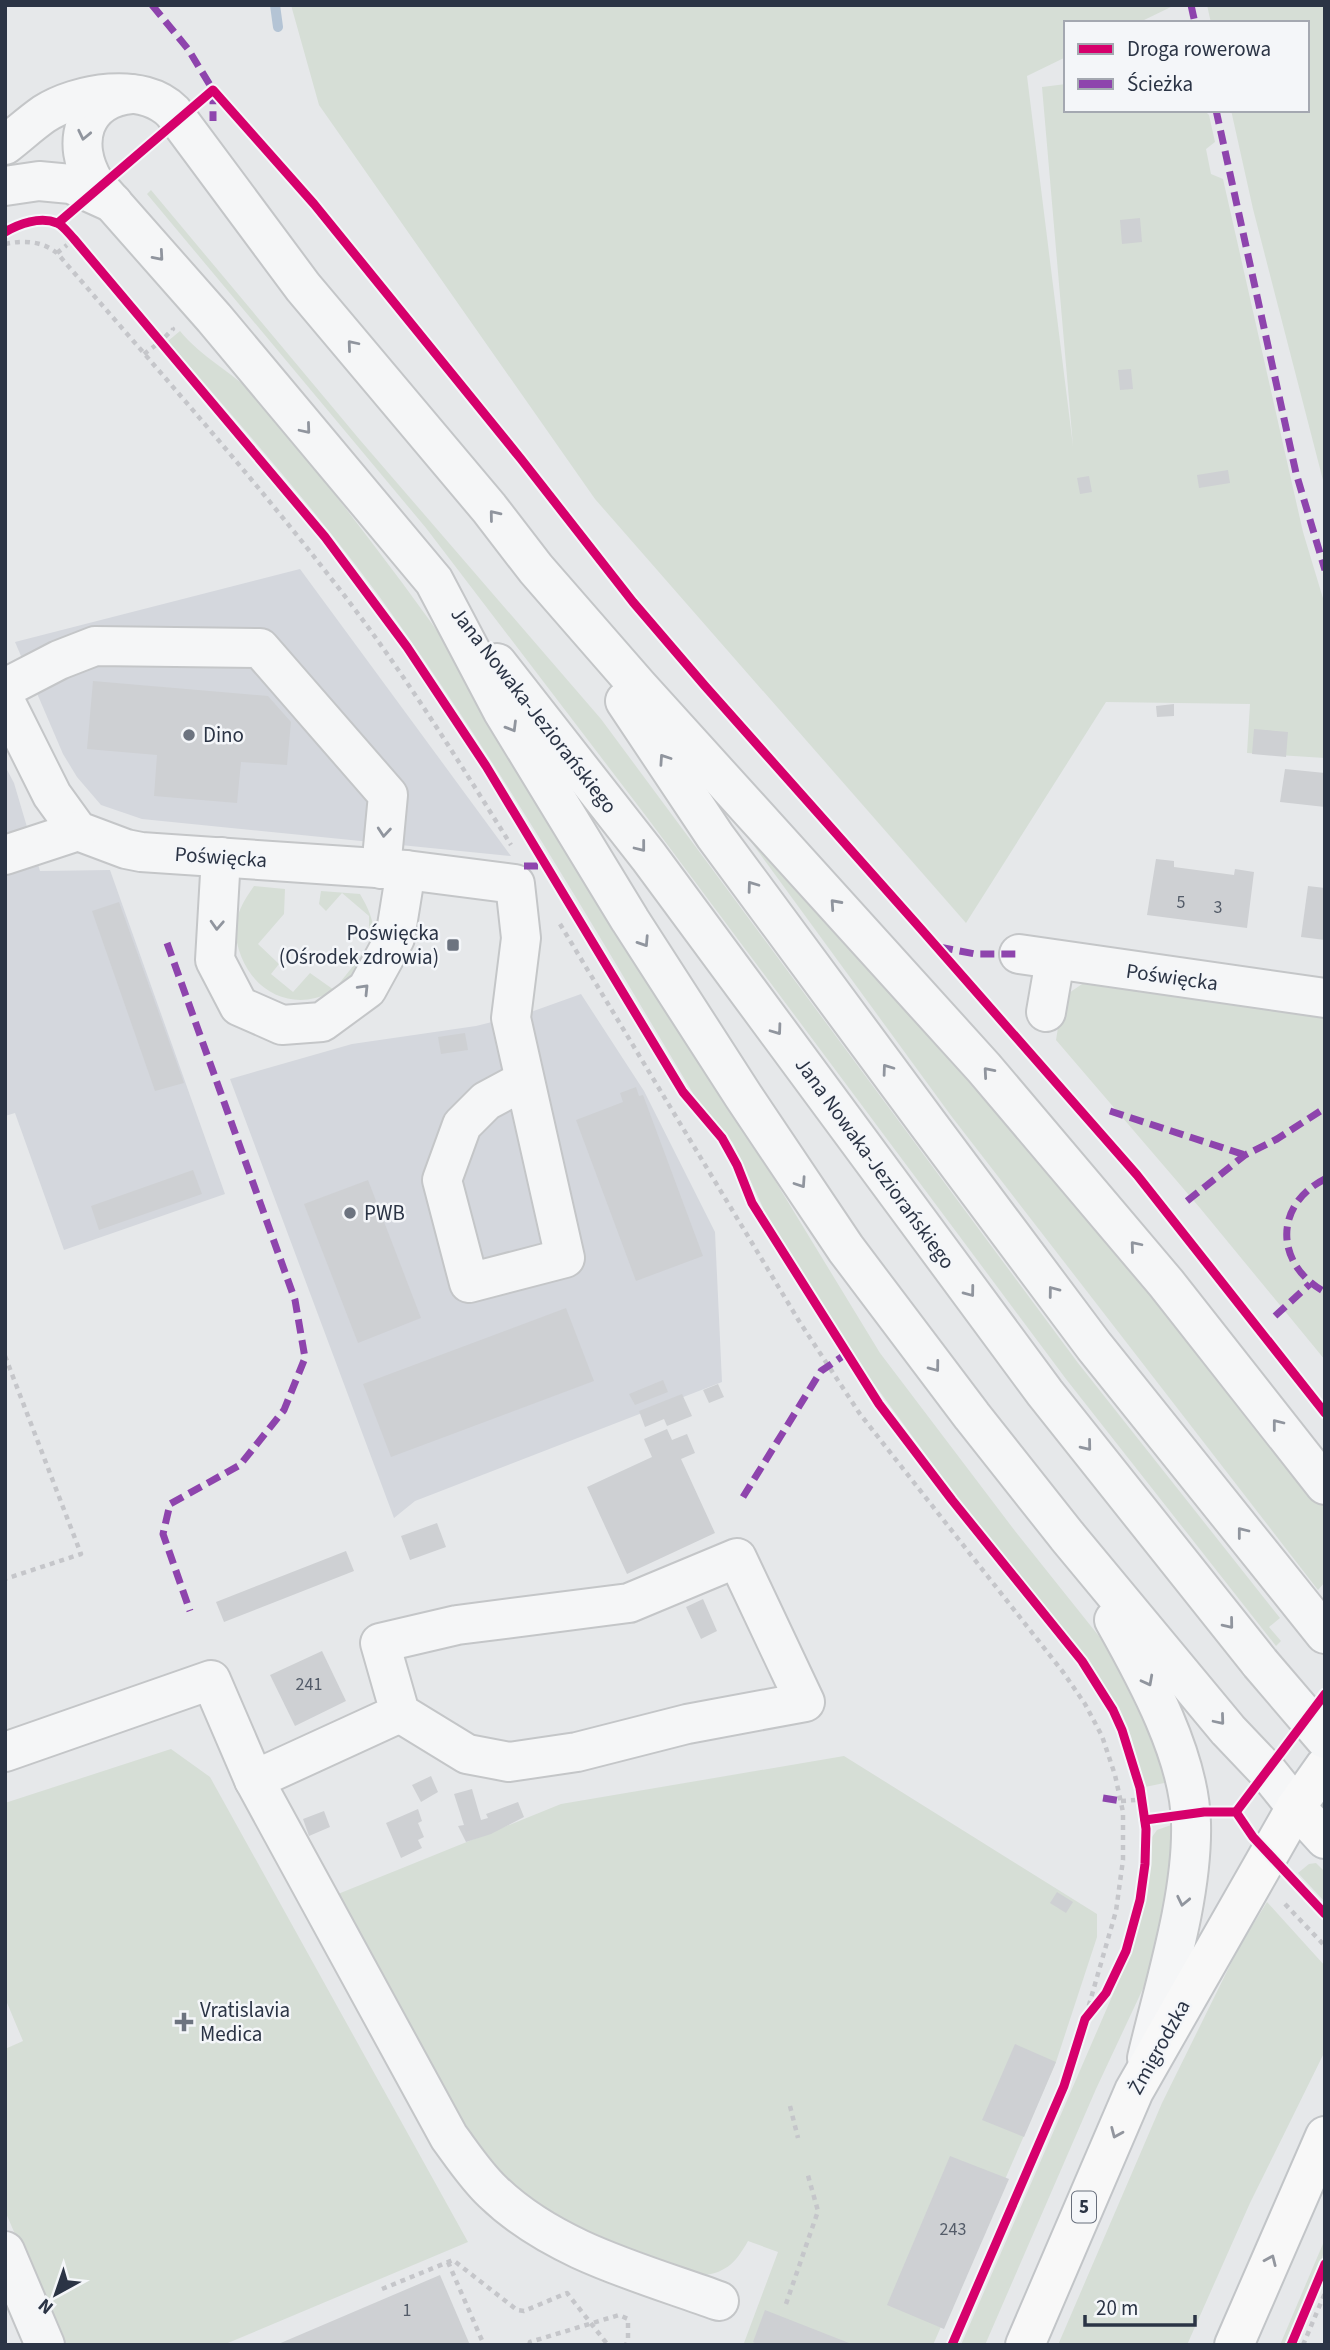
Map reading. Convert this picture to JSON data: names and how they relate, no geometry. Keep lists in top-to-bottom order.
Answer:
{
  "streets": {
    "main road": ["Żmigrodzka", "5"],
    "street": ["Jana Nowaka-Jeziorańskiego", "Poświęcka"]
  },
  "places": {
    "other": ["Dino", "PWB"],
    "transit": ["Poświęcka (Ośrodek zdrowia)"],
    "health": ["Vratislavia Medica"]
  },
  "house_numbers": [
    "5",
    "3",
    "241",
    "243",
    "1"
  ],
  "legend": ["Droga rowerowa", "Ścieżka"],
  "scale_bar": "20 m",
  "north": "bottom left"
}
